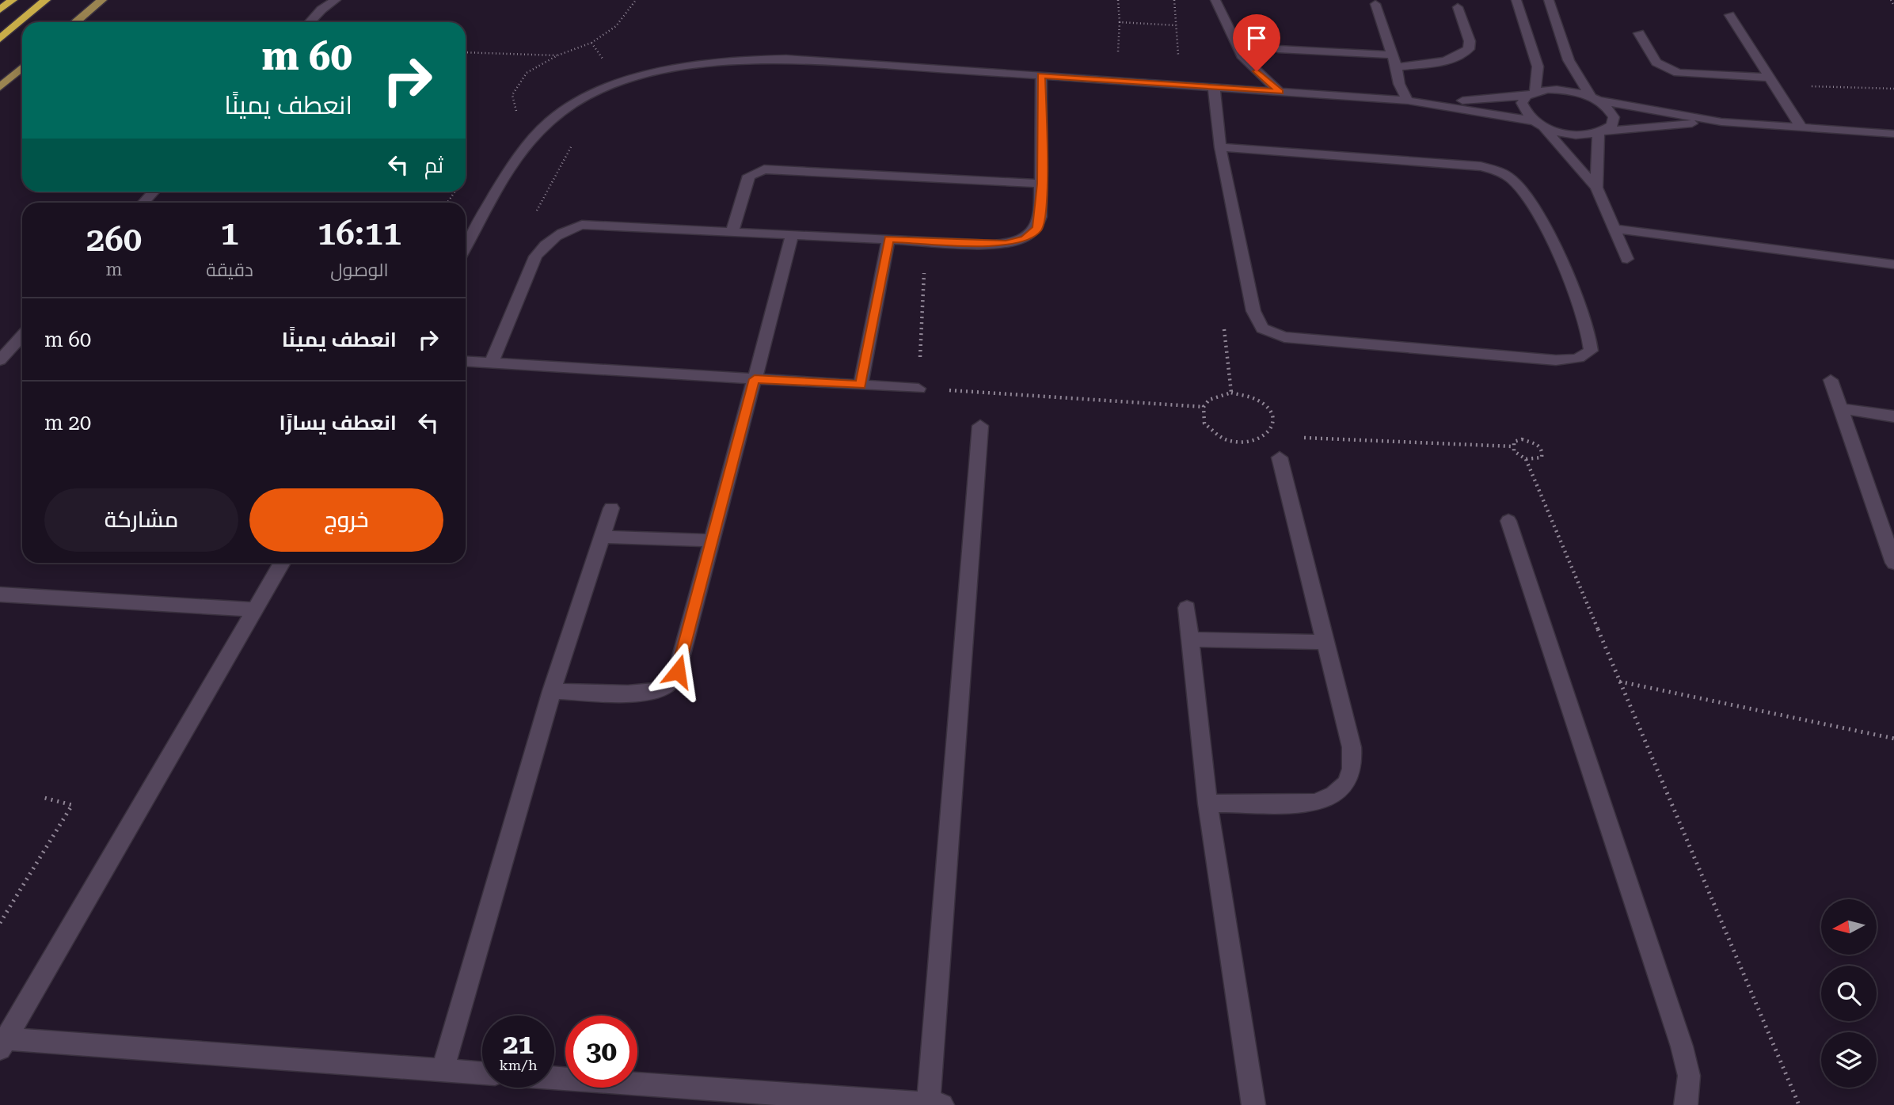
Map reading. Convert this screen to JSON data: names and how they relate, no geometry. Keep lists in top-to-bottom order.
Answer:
{
  "north": "left",
  "page": {
    "turn": ["60 m", "انعطف يمينًا"],
    "then": "ثم",
    "eta": [
      "16:11",
      "الوصول",
      "1",
      "دقيقة",
      "260",
      "m"
    ],
    "list": [
      {
        "name": "انعطف يمينًا",
        "value": "60 m"
      },
      {
        "name": "انعطف يسارًا",
        "value": "20 m"
      }
    ],
    "buttons": ["خروج", "مشاركة"],
    "speed": "21 km/h",
    "limit": "30"
  }
}
